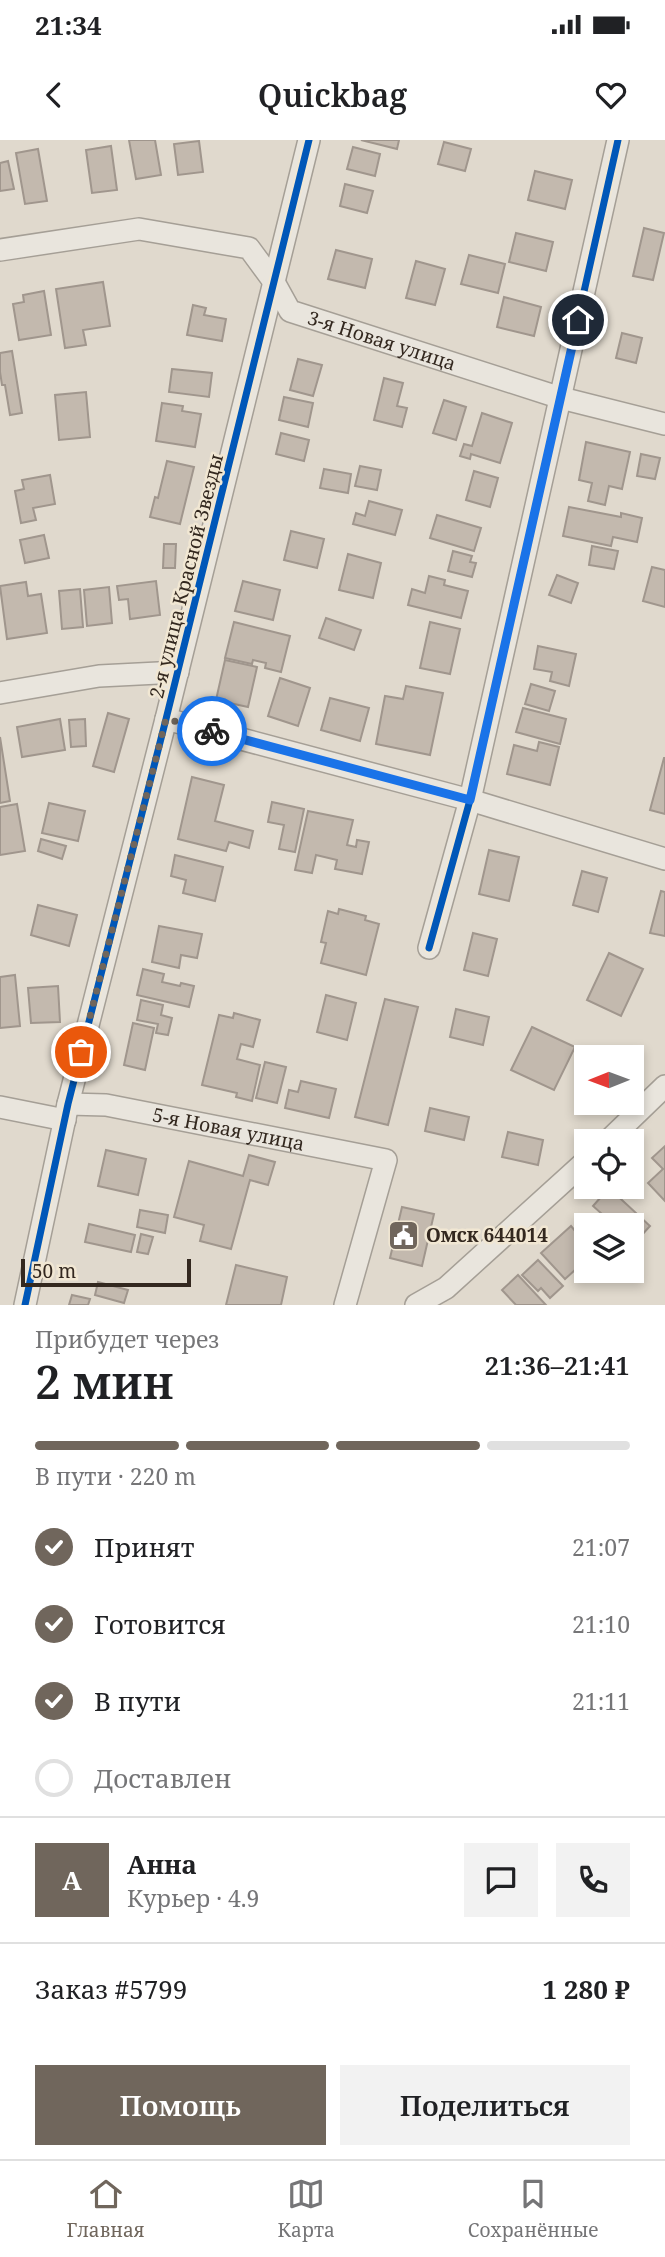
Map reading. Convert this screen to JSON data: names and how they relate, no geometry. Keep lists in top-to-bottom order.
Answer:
{
  "streets": {
    "street": ["3-я Новая улица", "2-я улица Красной Звезды", "5-я Новая улица"]
  },
  "crossings": [
    ["3-я Новая улица", "2-я улица Красной Звезды"],
    ["2-я улица Красной Звезды", "5-я Новая улица"]
  ],
  "places": {
    "public building": ["Омск 644014"]
  },
  "scale_bar": "50 m",
  "north": "left",
  "page": {
    "status": "21:34",
    "header": "Quickbag",
    "scale": "50 m",
    "heading": ["2 мин", "Прибудет через", "21:36–21:41"],
    "panel": [
      "Анна",
      "Курьер · 4.9",
      "Заказ #5799",
      "1 280 ₽"
    ],
    "bar": "В пути · 220 m",
    "list": [
      ["Принят", "21:07"],
      ["Готовится", "21:10"],
      ["В пути", "21:11"],
      "Доставлен"
    ],
    "round": "А",
    "buttons": ["Помощь", "Поделиться"],
    "tabs": ["Главная", "Карта", "Сохранённые"]
  }
}
